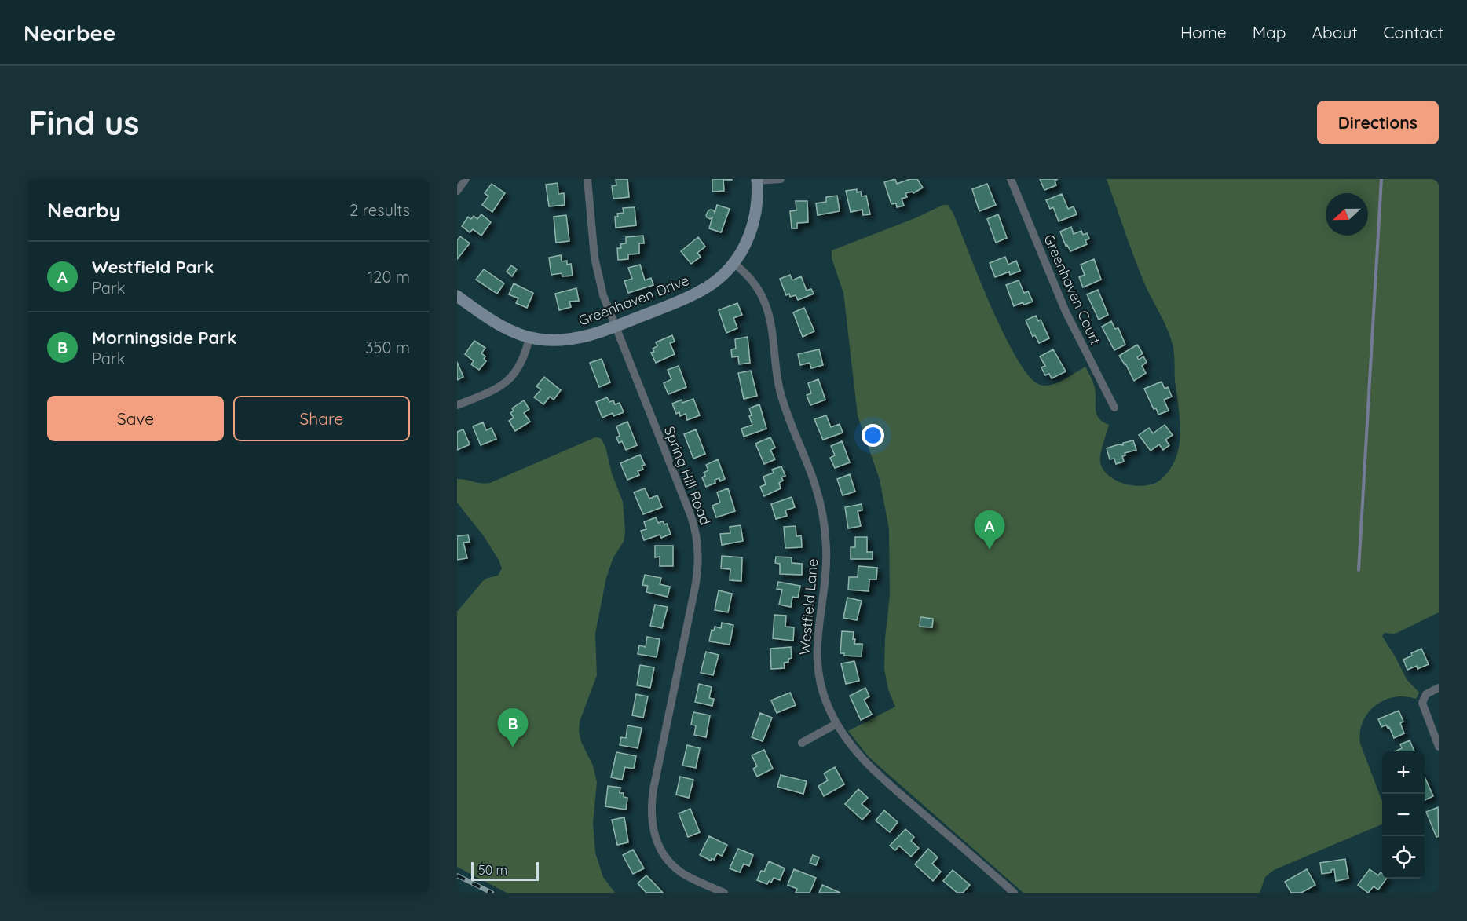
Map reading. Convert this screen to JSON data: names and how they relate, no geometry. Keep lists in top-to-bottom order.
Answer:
{
  "streets": {
    "street": [
      "Greenhaven Court",
      "Greenhaven Drive",
      "Spring Hill Road",
      "Westfield Lane"
    ]
  },
  "crossings": [
    ["Greenhaven Drive", "Spring Hill Road"],
    ["Greenhaven Drive", "Westfield Lane"]
  ],
  "scale_bar": "50 m",
  "north": "left",
  "page": {
    "header": "Nearbee",
    "nav": [
      "Home",
      "Map",
      "About",
      "Contact"
    ],
    "buttons": [
      "Directions",
      ["Save", "Share"]
    ],
    "title": "Find us",
    "heading": ["Nearby", "2 results"],
    "list": [
      {
        "mark": "A",
        "name": "Westfield Park",
        "note": "Park",
        "value": "120 m"
      },
      {
        "mark": "B",
        "name": "Morningside Park",
        "note": "Park",
        "value": "350 m"
      }
    ],
    "pins": ["A", "B"],
    "map_buttons": ["+", "−"],
    "scale": "50 m"
  }
}
